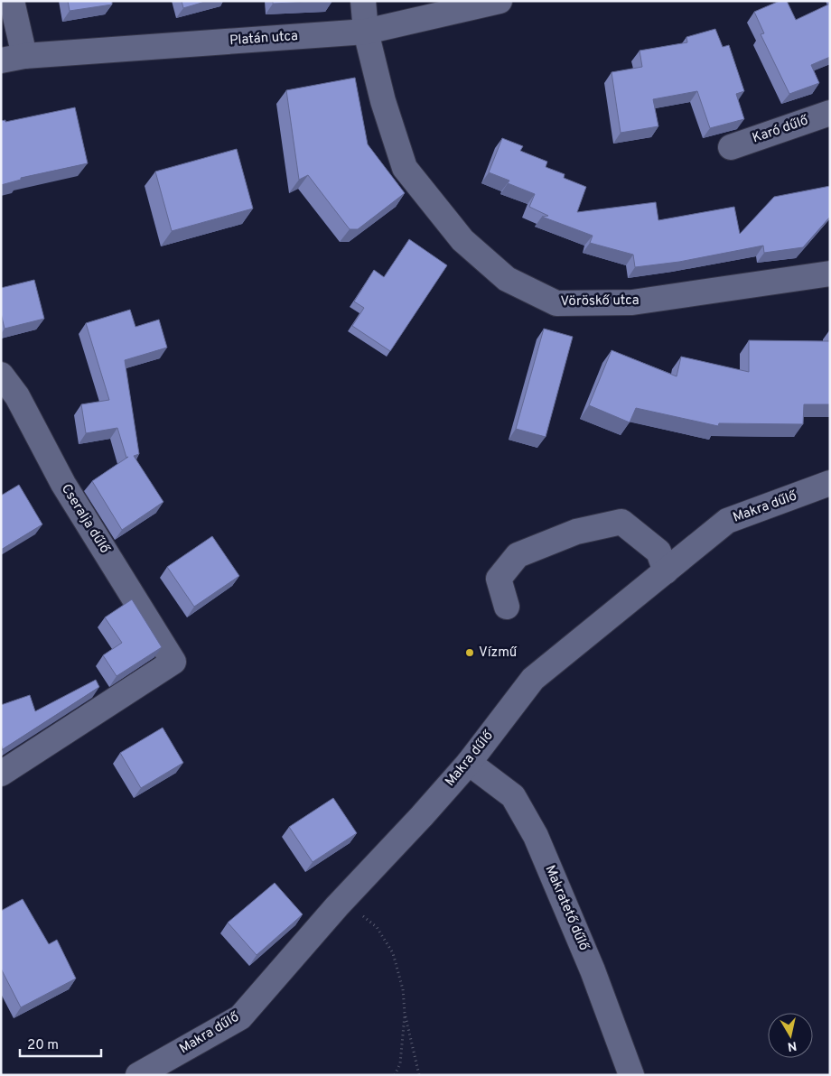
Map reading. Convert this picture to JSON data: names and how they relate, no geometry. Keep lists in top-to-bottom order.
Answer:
{
  "streets": {
    "street": [
      "Platán utca",
      "Karó dűlő",
      "Vöröskő utca",
      "Makra dűlő",
      "Cseralja dűlő",
      "Makratető dűlő"
    ]
  },
  "crossings": [
    ["Platán utca", "Vöröskő utca"],
    ["Makra dűlő", "Makratető dűlő"]
  ],
  "places": ["Vízmű"],
  "scale_bar": "20 m",
  "north": "bottom"
}
